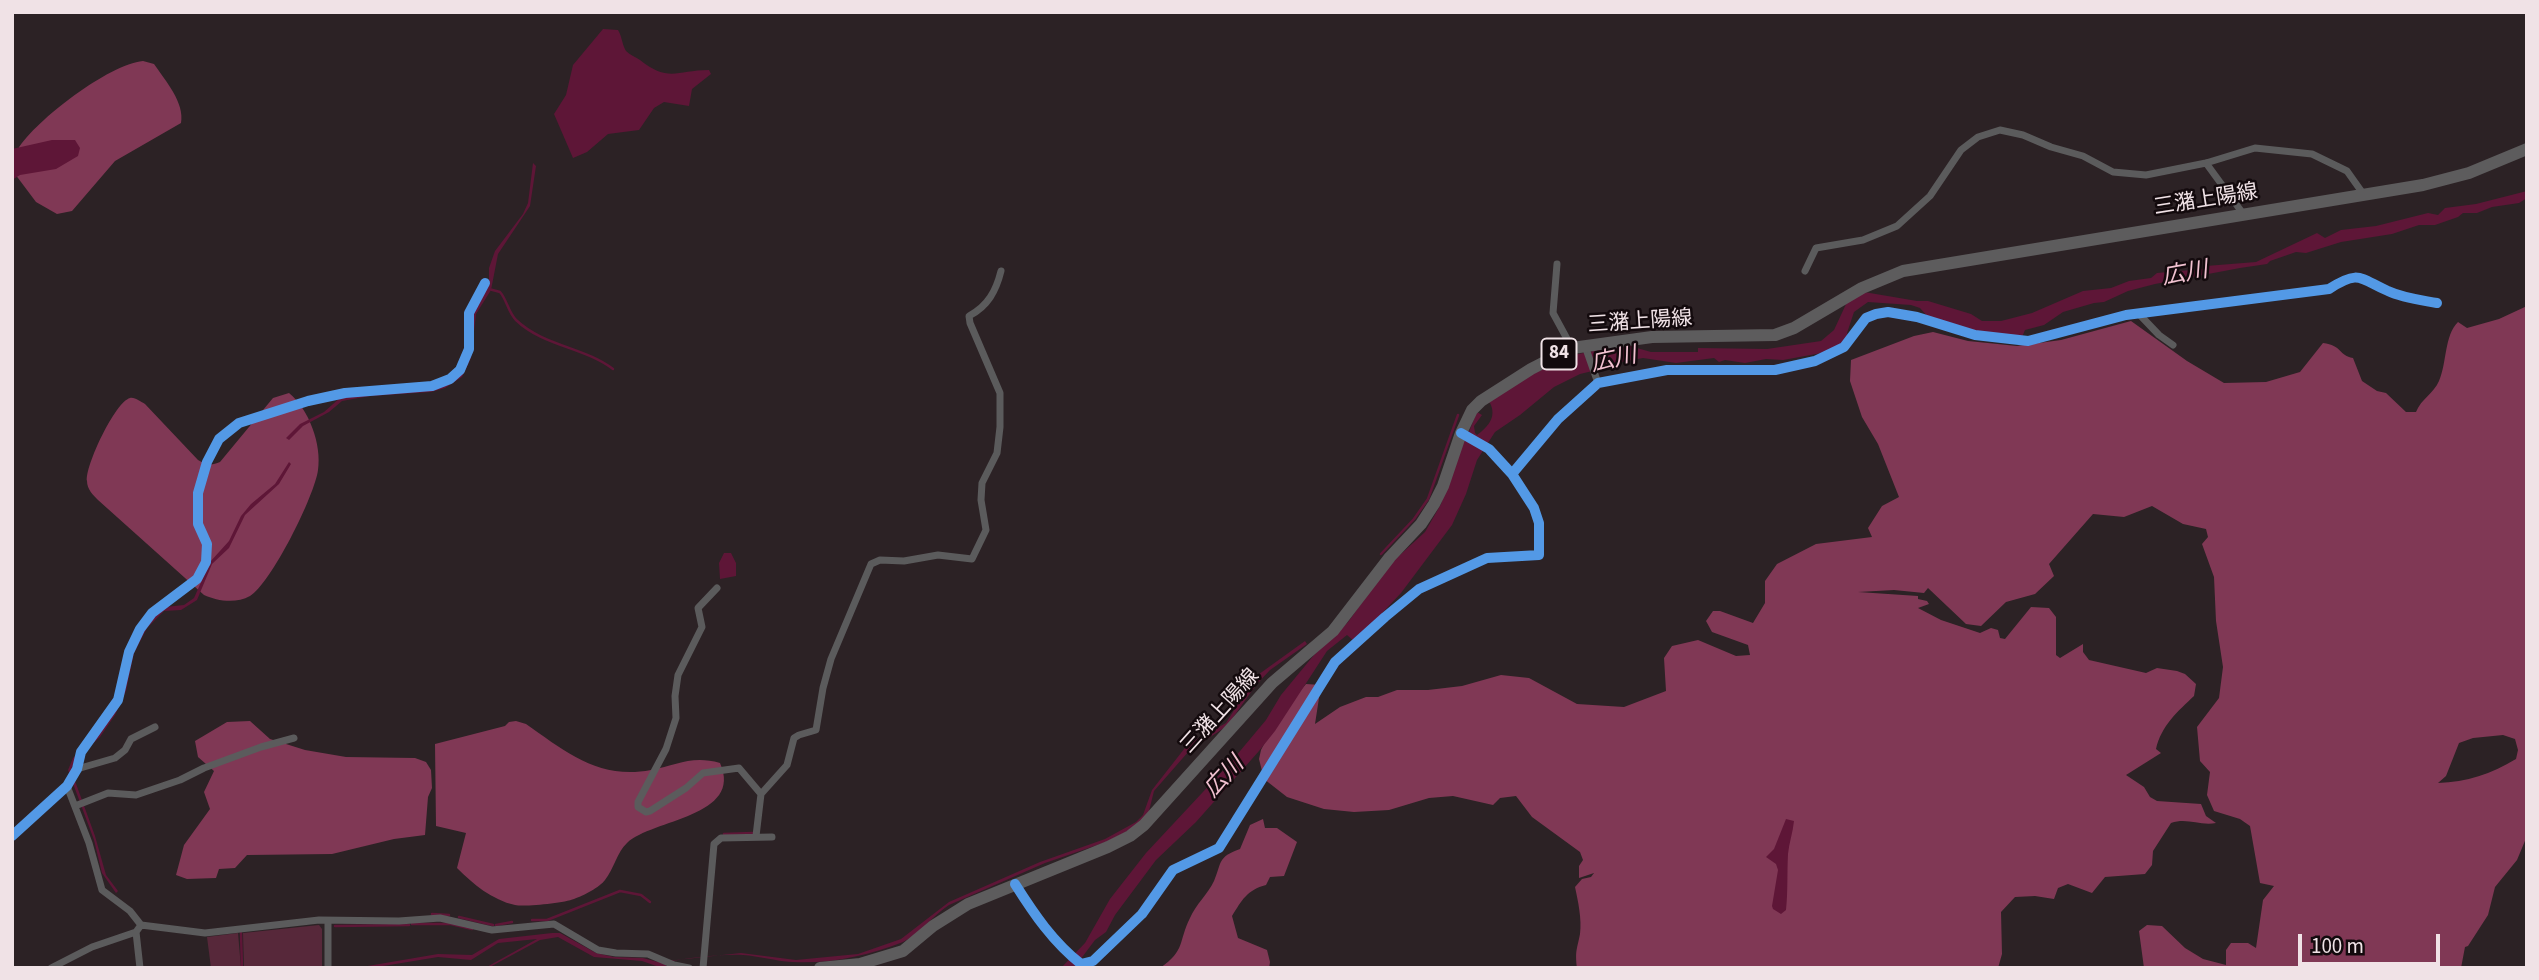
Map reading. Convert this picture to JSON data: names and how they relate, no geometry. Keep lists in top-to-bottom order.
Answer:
{
  "streets": {
    "main road": ["三潴上陽線", "84"]
  },
  "water": ["広川"],
  "scale_bar": "100 m"
}
